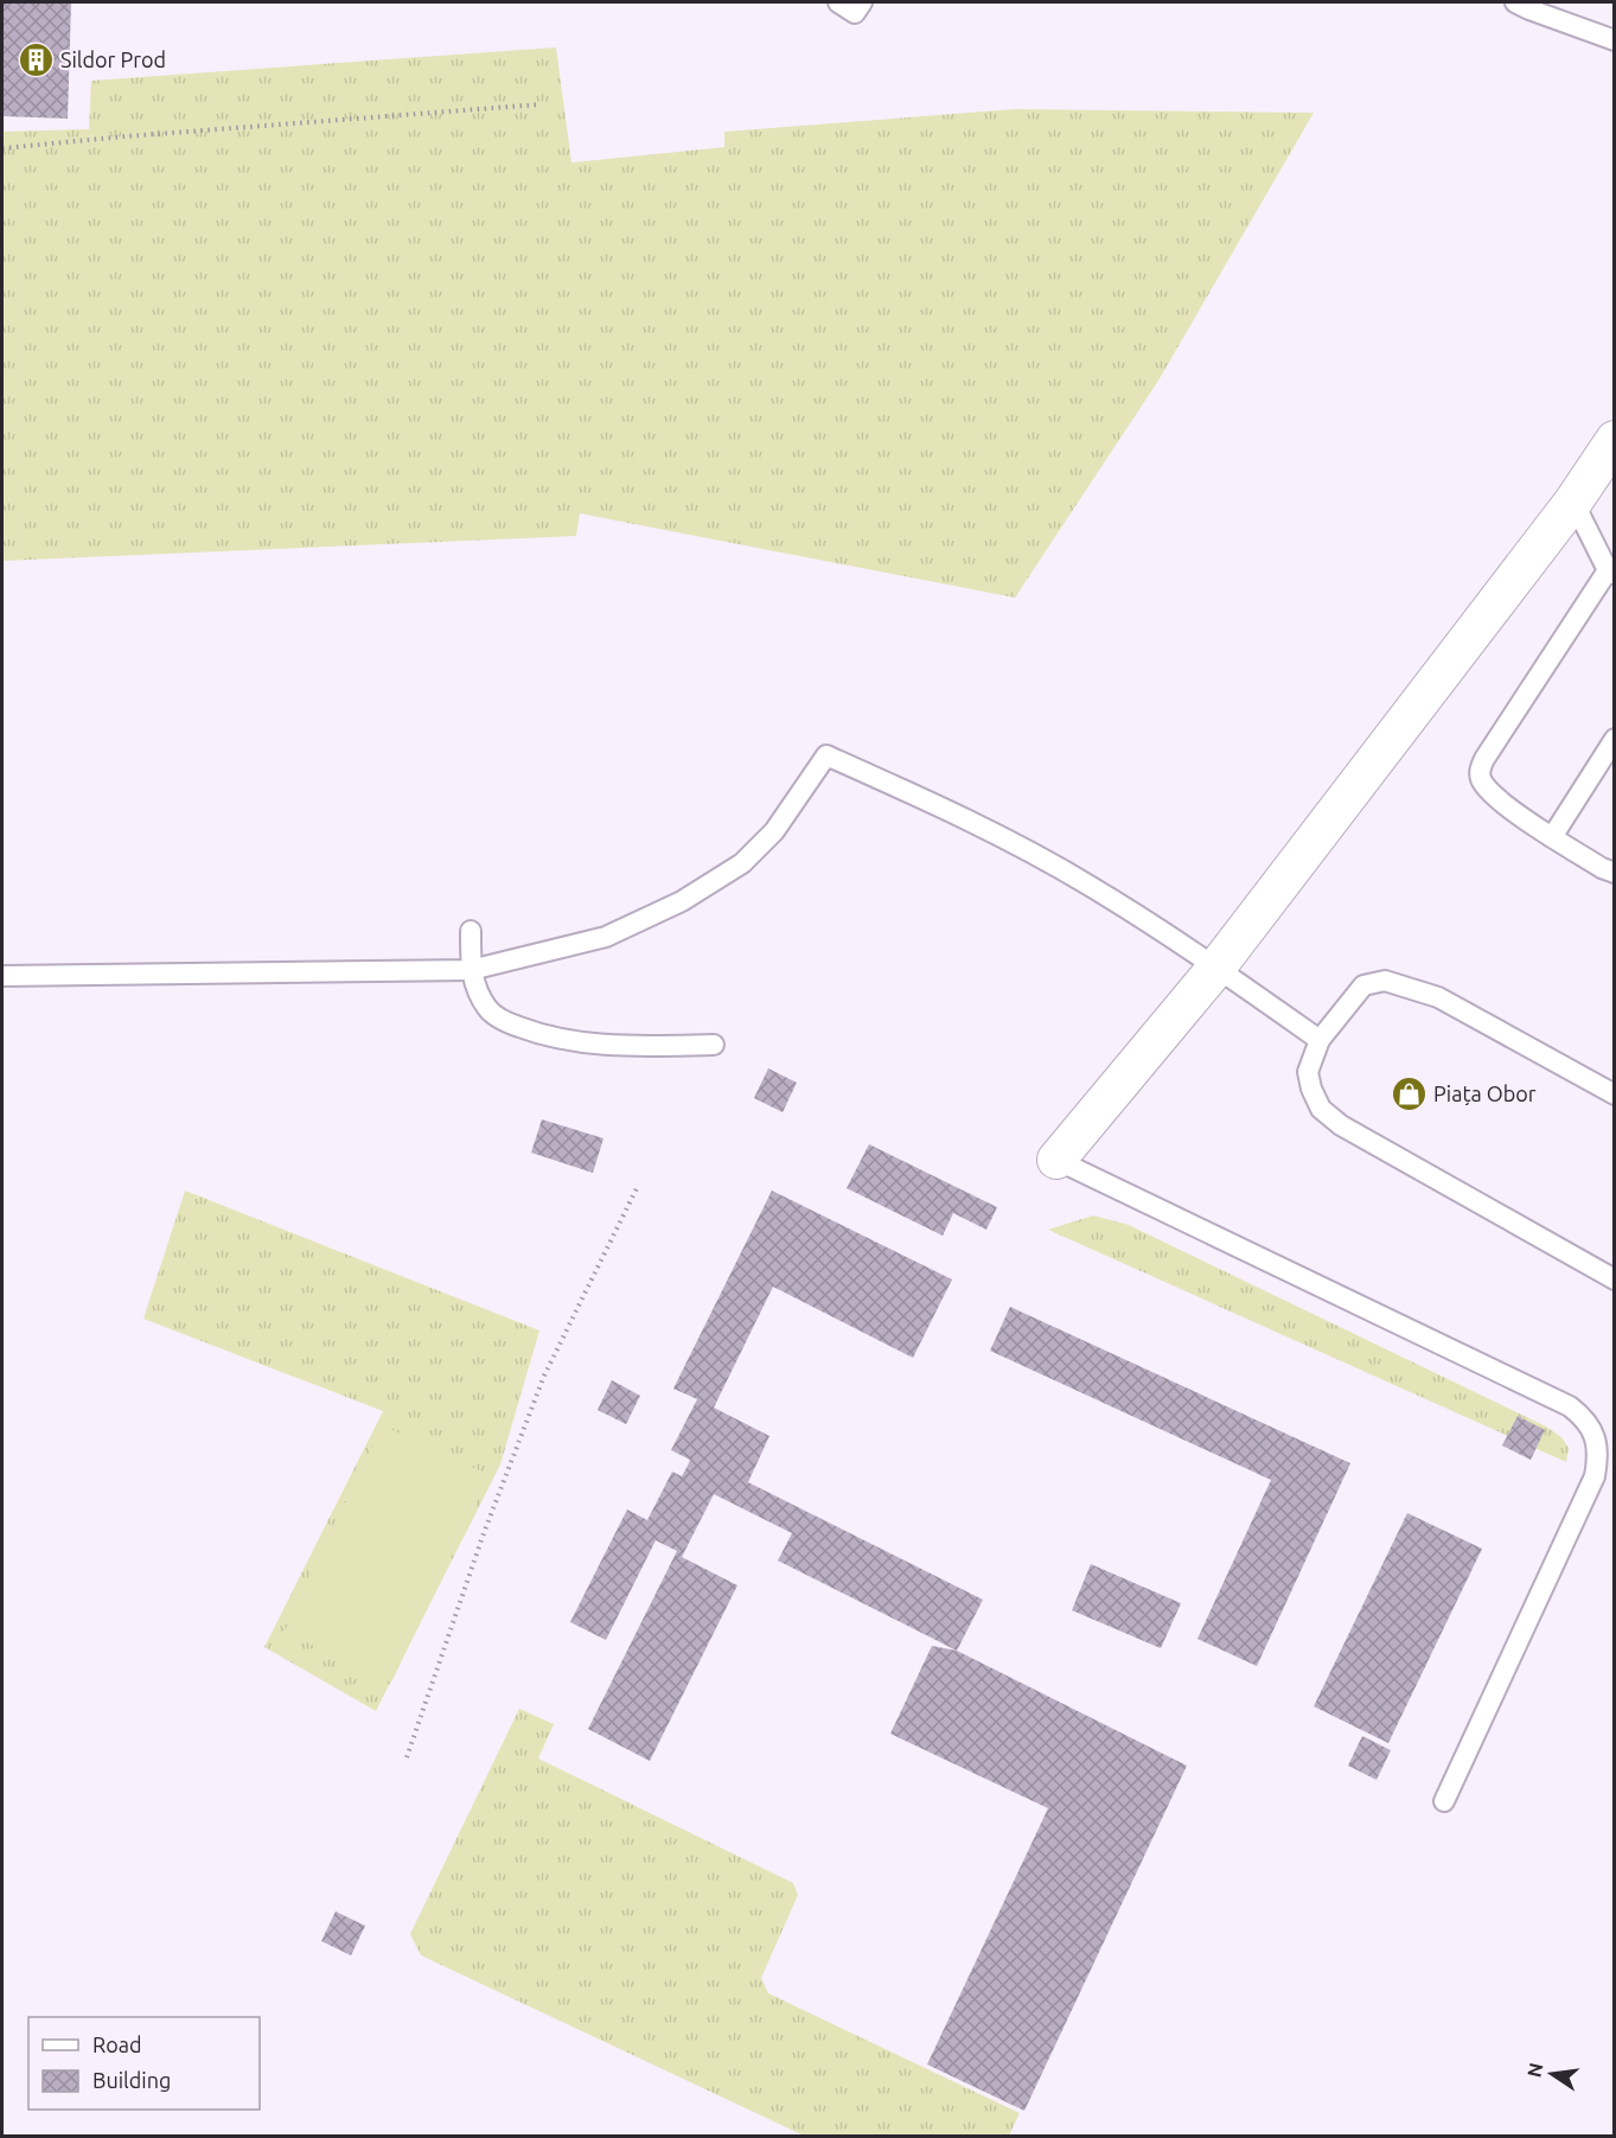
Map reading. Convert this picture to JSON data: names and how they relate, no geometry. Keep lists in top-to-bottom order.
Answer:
{
  "places": {
    "building": ["Sildor Prod"],
    "shop": ["Piața Obor"]
  },
  "legend": ["Road", "Building"],
  "north": "left"
}
